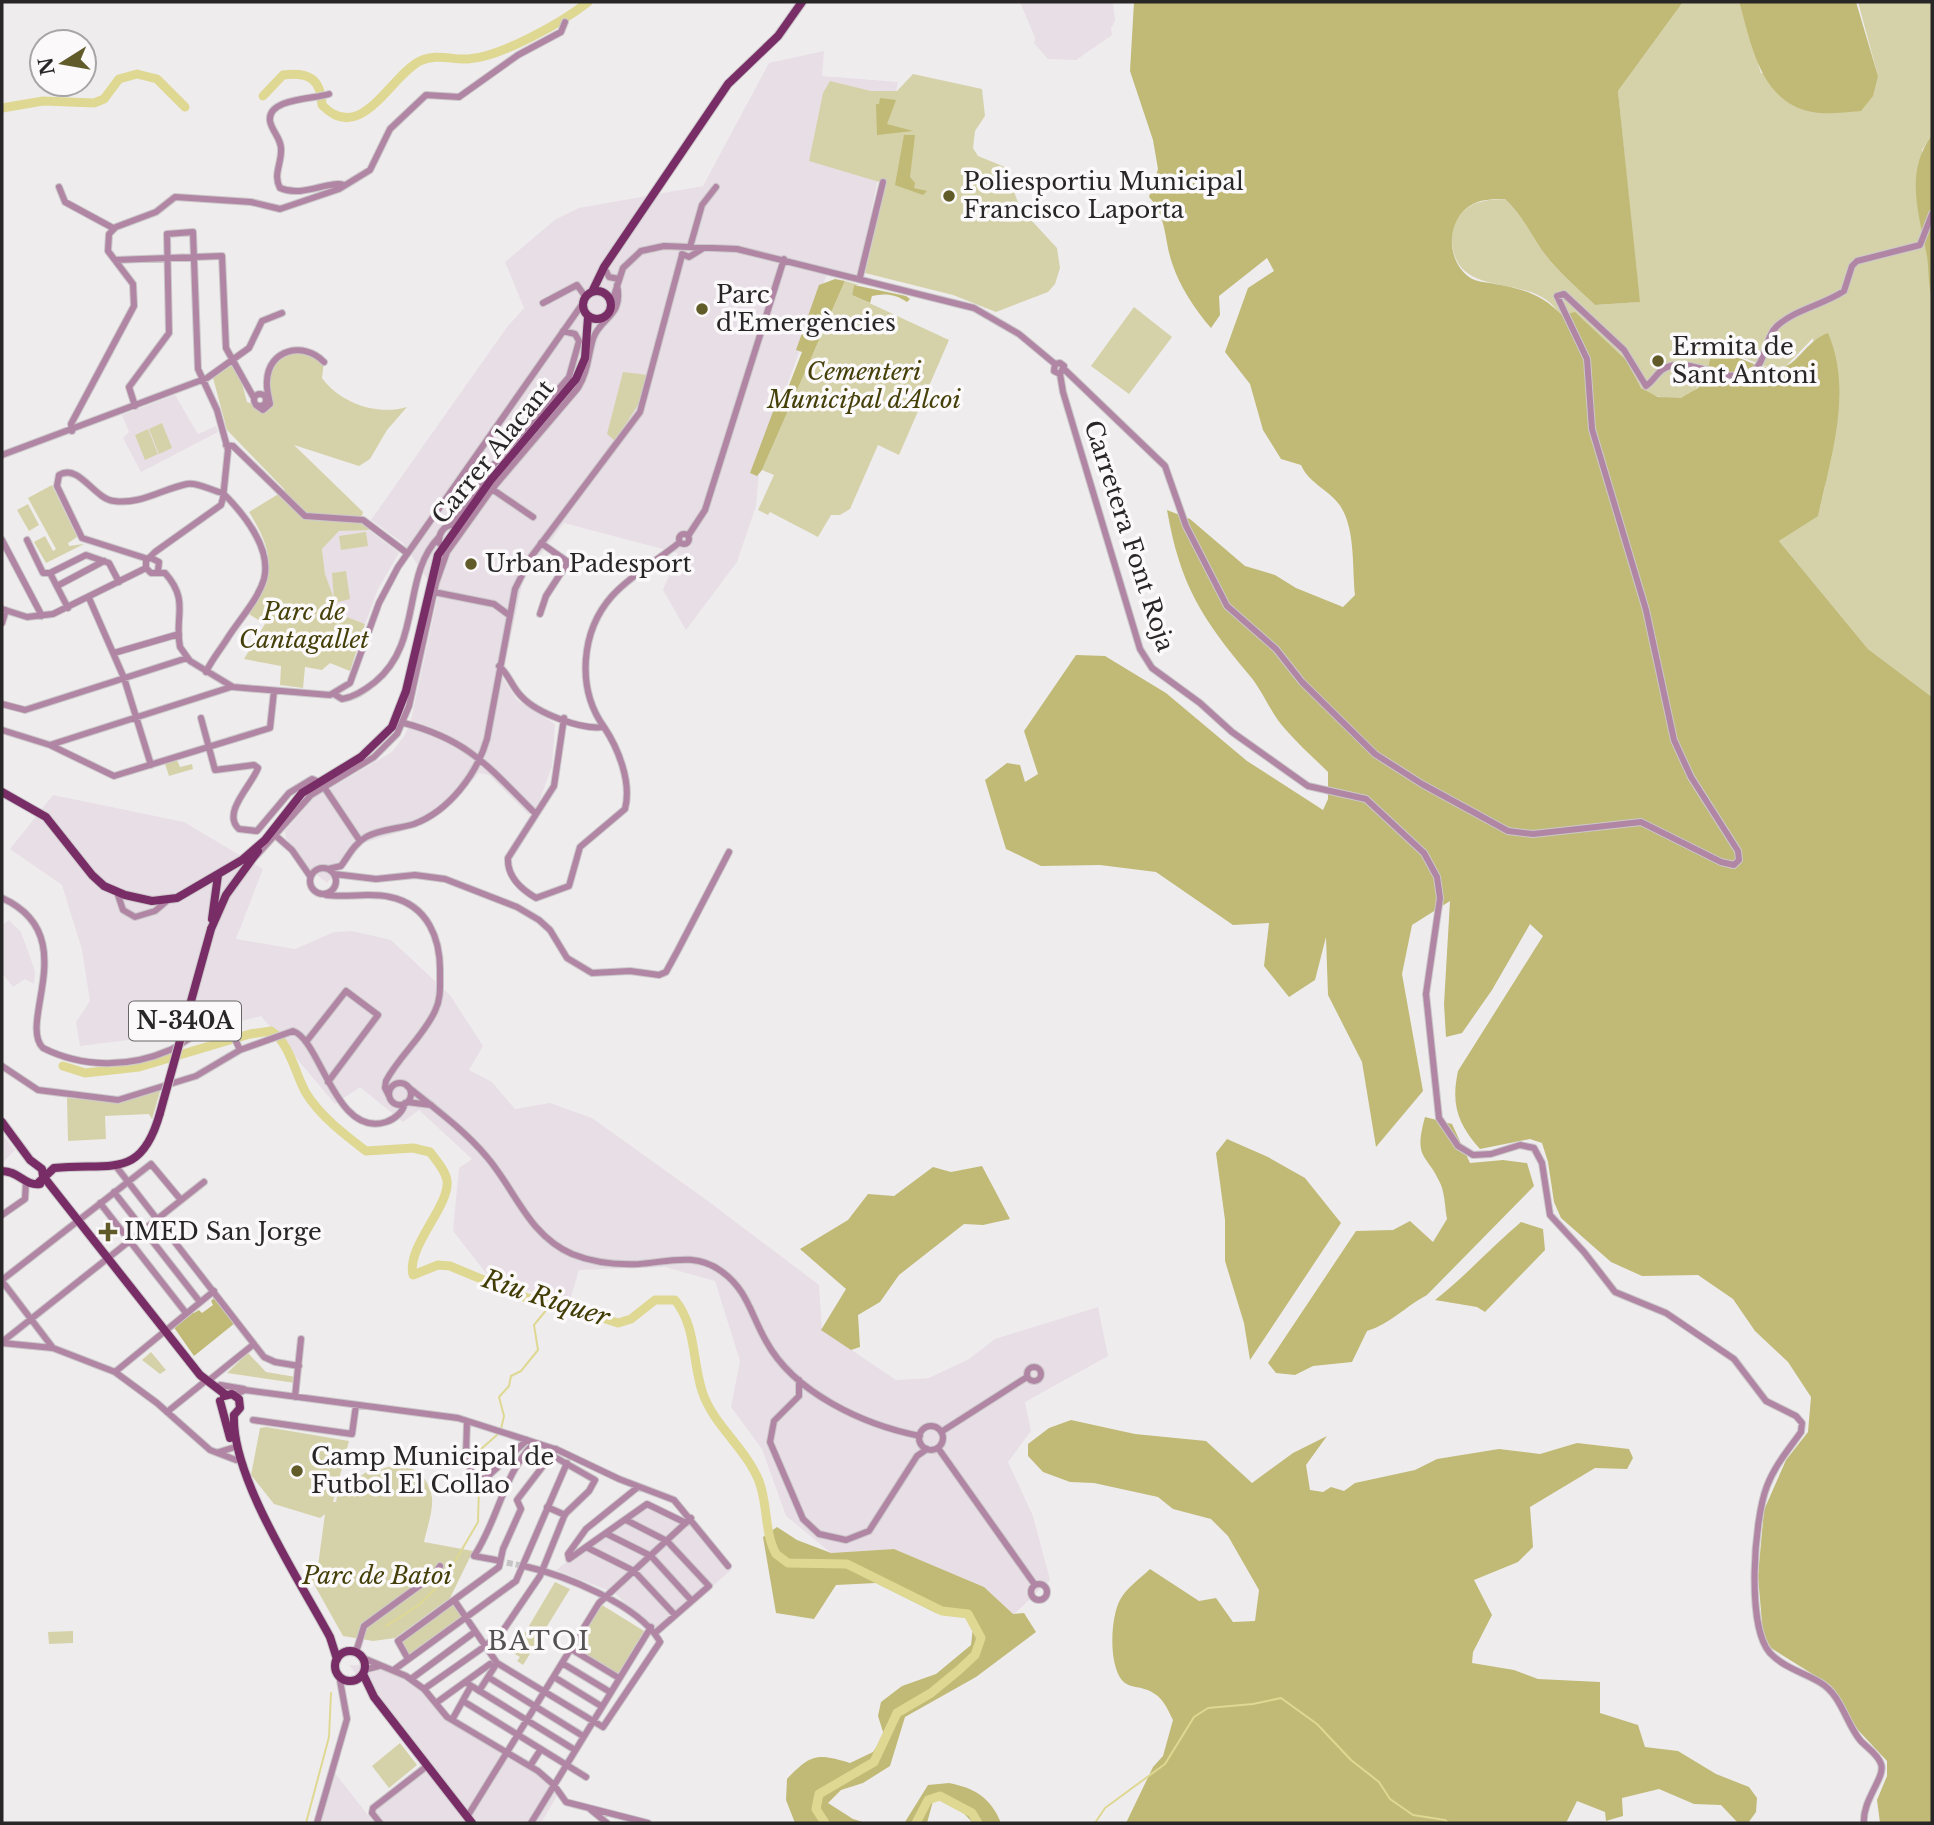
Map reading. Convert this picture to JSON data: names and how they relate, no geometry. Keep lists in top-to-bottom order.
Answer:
{
  "streets": {
    "main road": ["Carrer Alacant", "N-340A"],
    "street": ["Carretera Font Roja"]
  },
  "districts": ["BATOI"],
  "water": ["Riu Riquer"],
  "parks": ["Cementeri Municipal d'Alcoi", "Parc de Cantagallet", "Parc de Batoi"],
  "places": {
    "other": [
      "Poliesportiu Municipal Francisco Laporta",
      "Parc d'Emergències",
      "Ermita de Sant Antoni",
      "Urban Padesport",
      "Camp Municipal de Futbol El Collao"
    ],
    "health": ["IMED San Jorge"]
  },
  "north": "left"
}
